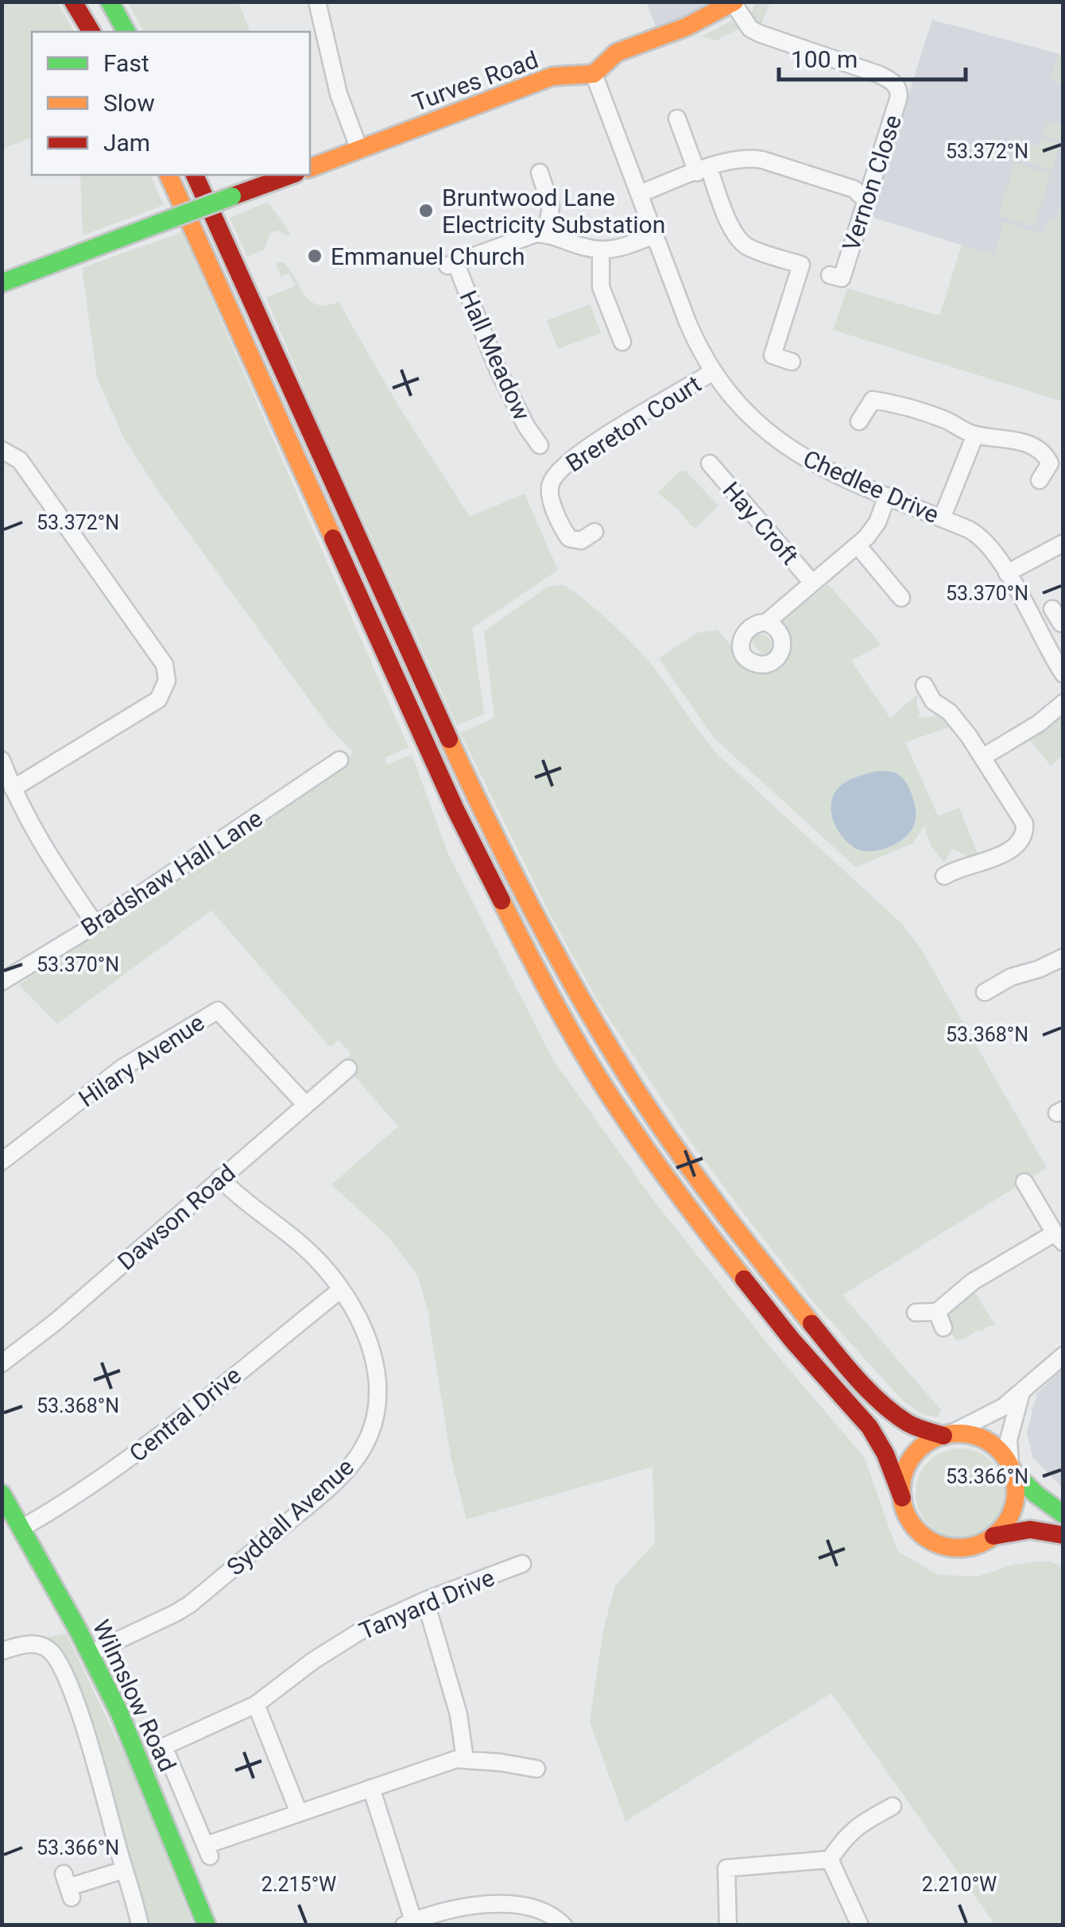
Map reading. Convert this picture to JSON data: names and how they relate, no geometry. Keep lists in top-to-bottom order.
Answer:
{
  "streets": {
    "main road": ["Turves Road", "Wilmslow Road"],
    "street": [
      "Vernon Close",
      "Hall Meadow",
      "Brereton Court",
      "Chedlee Drive",
      "Hay Croft",
      "Bradshaw Hall Lane",
      "Hilary Avenue",
      "Dawson Road",
      "Central Drive",
      "Syddall Avenue",
      "Tanyard Drive"
    ]
  },
  "crossings": [
    ["Turves Road", "Chedlee Drive"],
    ["Brereton Court", "Chedlee Drive"],
    ["Chedlee Drive", "Hay Croft"],
    ["Hilary Avenue", "Dawson Road"],
    ["Dawson Road", "Syddall Avenue"],
    ["Central Drive", "Syddall Avenue"],
    ["Central Drive", "Wilmslow Road"],
    ["Syddall Avenue", "Wilmslow Road"]
  ],
  "places": ["Bruntwood Lane Electricity Substation", "Emmanuel Church"],
  "legend": ["Fast", "Slow", "Jam"],
  "scale_bar": "100 m",
  "coordinates": [
    "53.372°N",
    "53.370°N",
    "53.368°N",
    "53.366°N",
    "2.215°W",
    "2.210°W"
  ]
}
